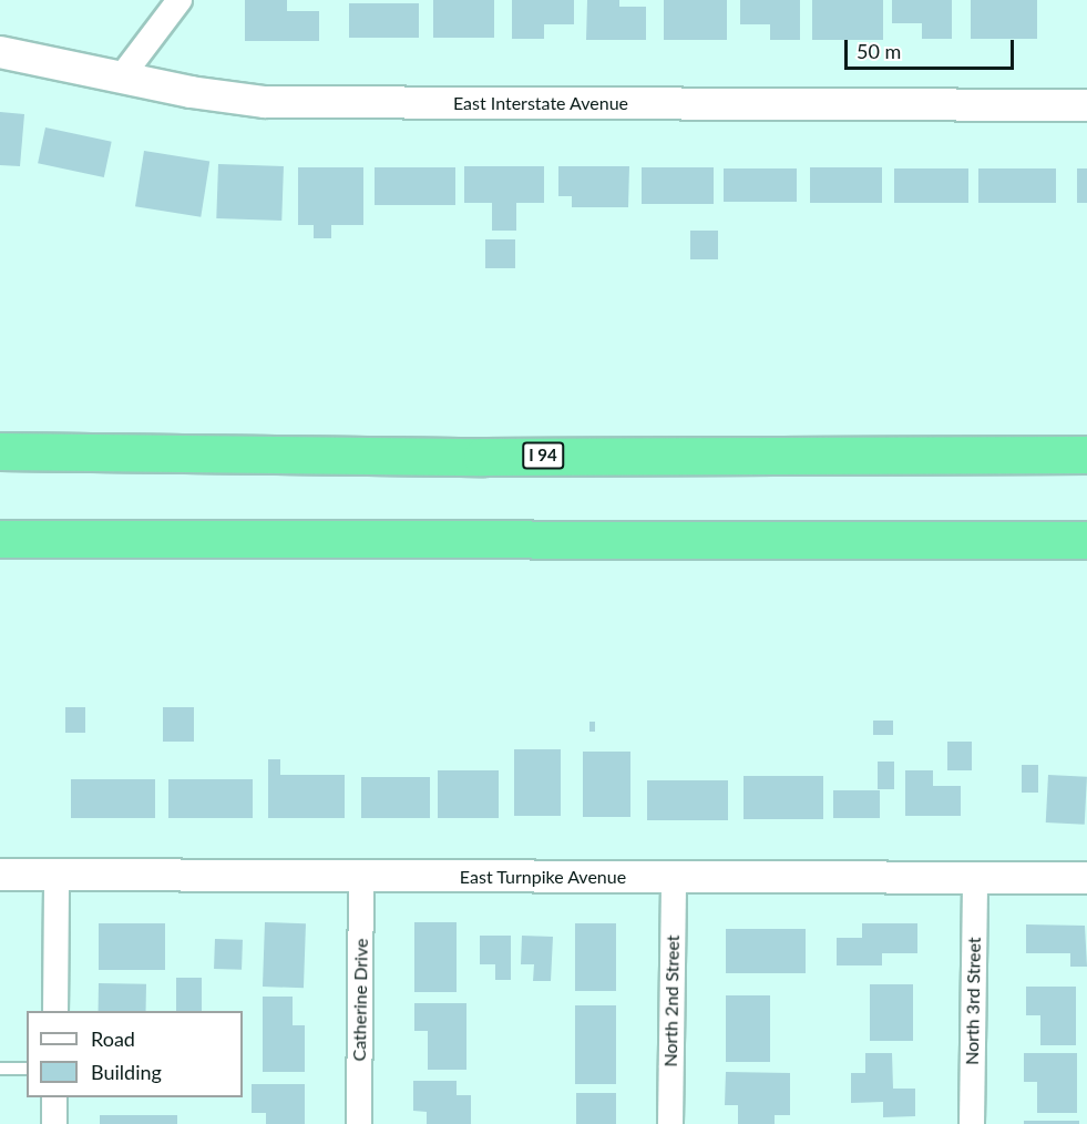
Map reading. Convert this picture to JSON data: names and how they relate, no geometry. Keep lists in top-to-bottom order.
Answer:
{
  "streets": {
    "highway": ["I 94"],
    "street": [
      "East Interstate Avenue",
      "East Turnpike Avenue",
      "Catherine Drive",
      "North 2nd Street",
      "North 3rd Street"
    ]
  },
  "crossings": [
    ["East Turnpike Avenue", "Catherine Drive"],
    ["East Turnpike Avenue", "North 2nd Street"],
    ["East Turnpike Avenue", "North 3rd Street"]
  ],
  "legend": ["Road", "Building"],
  "scale_bar": "50 m"
}
